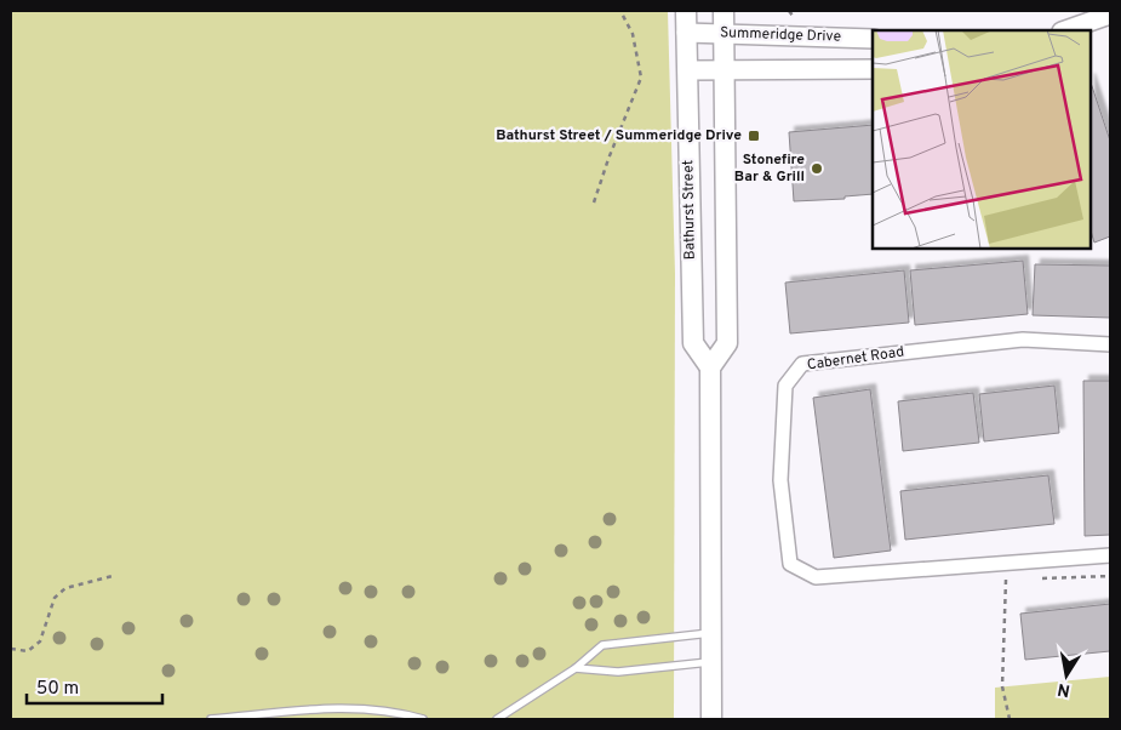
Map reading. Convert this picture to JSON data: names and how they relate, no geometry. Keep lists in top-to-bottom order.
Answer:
{
  "streets": {
    "main road": ["Bathurst Street"],
    "street": ["Summeridge Drive", "Cabernet Road"]
  },
  "crossings": [
    ["Summeridge Drive", "Bathurst Street"]
  ],
  "places": {
    "transit": ["Bathurst Street / Summeridge Drive"],
    "other": ["Stonefire Bar & Grill"]
  },
  "scale_bar": "50 m",
  "north": "bottom"
}
